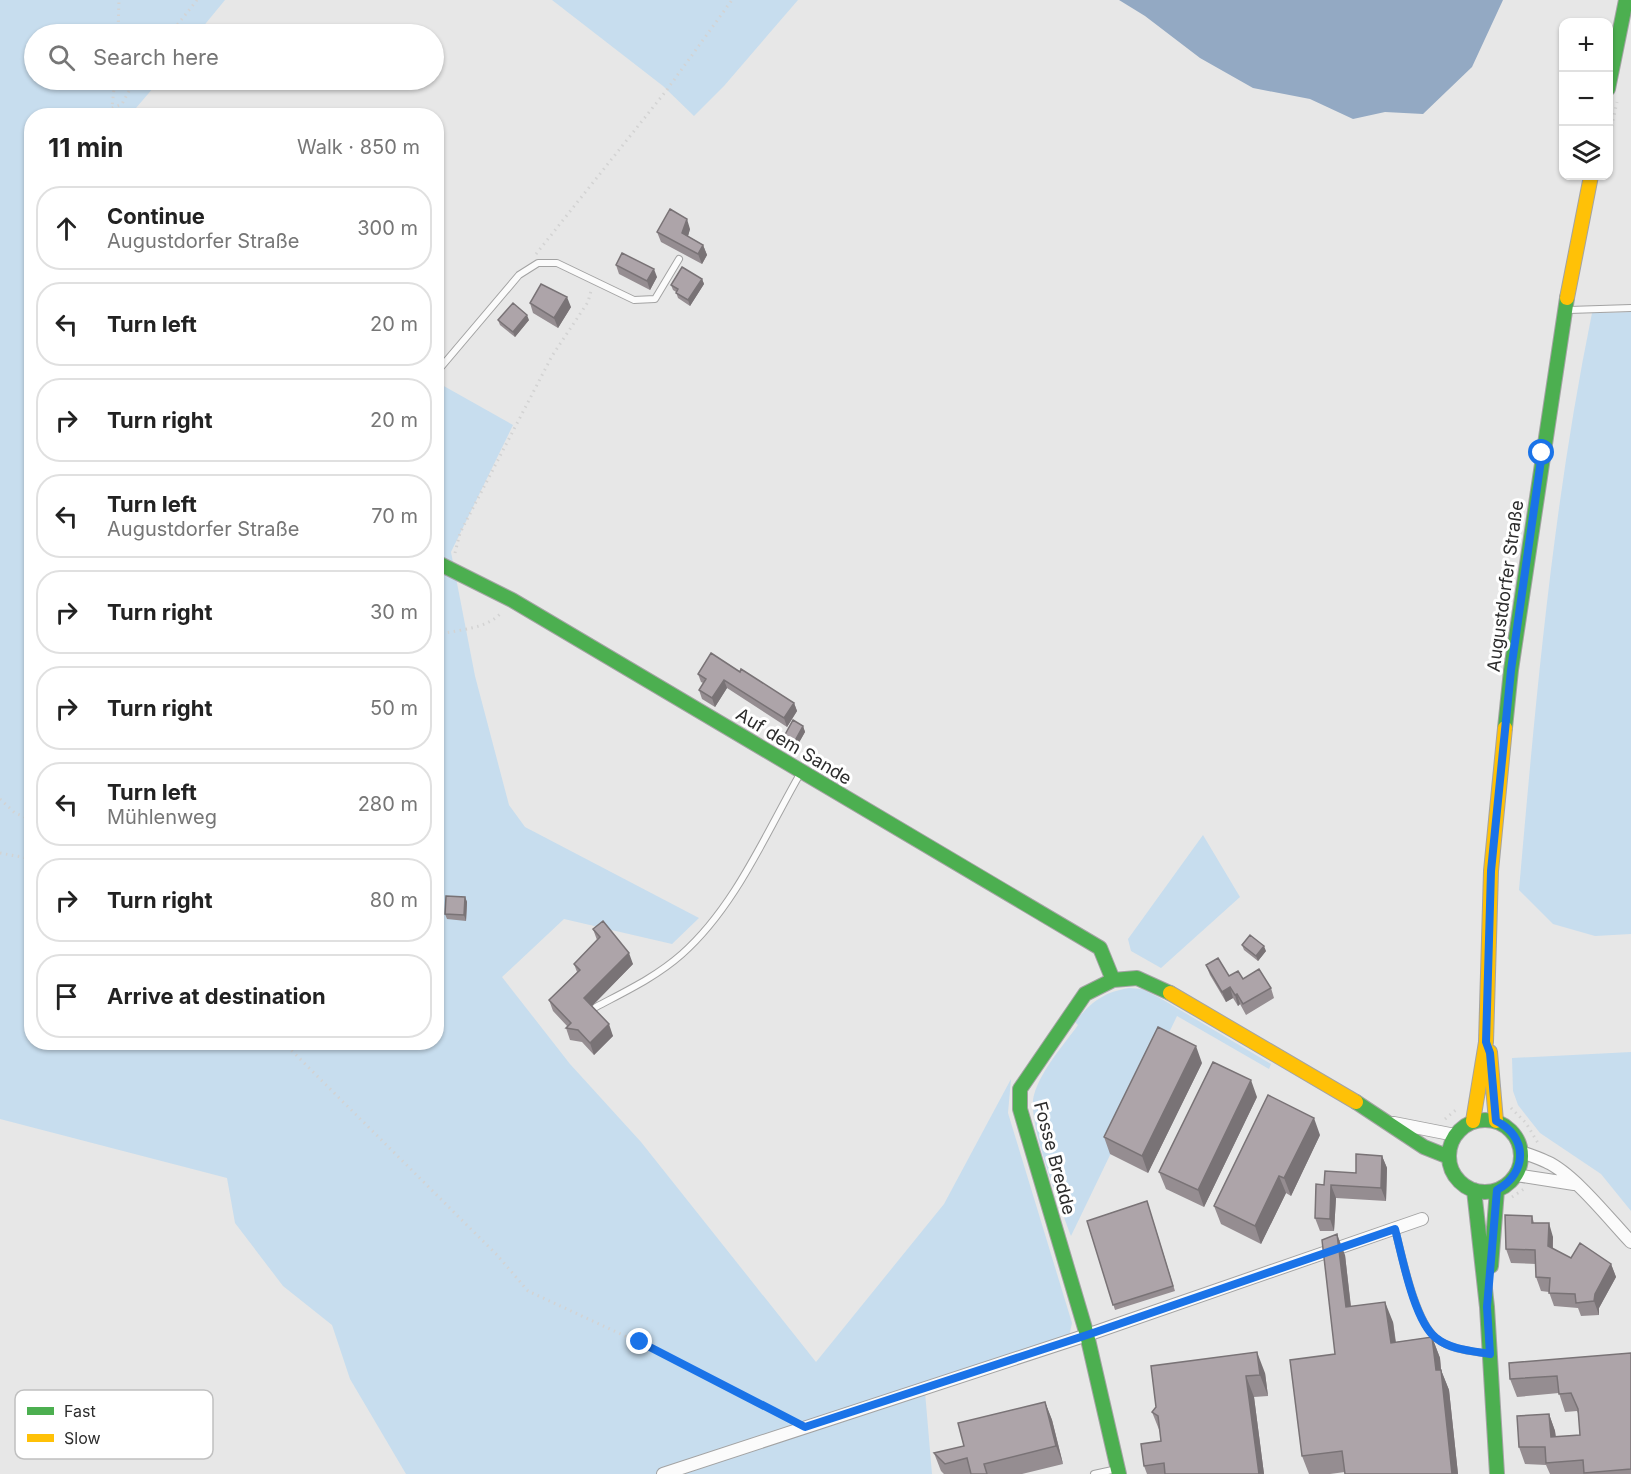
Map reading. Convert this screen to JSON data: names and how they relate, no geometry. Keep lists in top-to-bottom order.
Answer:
{
  "streets": {
    "main road": ["Augustdorfer Straße", "Auf dem Sande", "Fosse Bredde"]
  },
  "crossings": [
    ["Augustdorfer Straße", "Fosse Bredde"],
    ["Auf dem Sande", "Fosse Bredde"]
  ],
  "legend": ["Fast", "Slow"],
  "page": {
    "map_buttons": ["+", "−"],
    "search": "Search here",
    "heading": ["11 min", "Walk · 850 m"],
    "list": [
      ["Continue", "Augustdorfer Straße", "300 m"],
      ["Turn left", "20 m"],
      ["Turn right", "20 m"],
      ["Turn left", "Augustdorfer Straße", "70 m"],
      ["Turn right", "30 m"],
      ["Turn right", "50 m"],
      ["Turn left", "Mühlenweg", "280 m"],
      ["Turn right", "80 m"],
      "Arrive at destination"
    ]
  }
}
